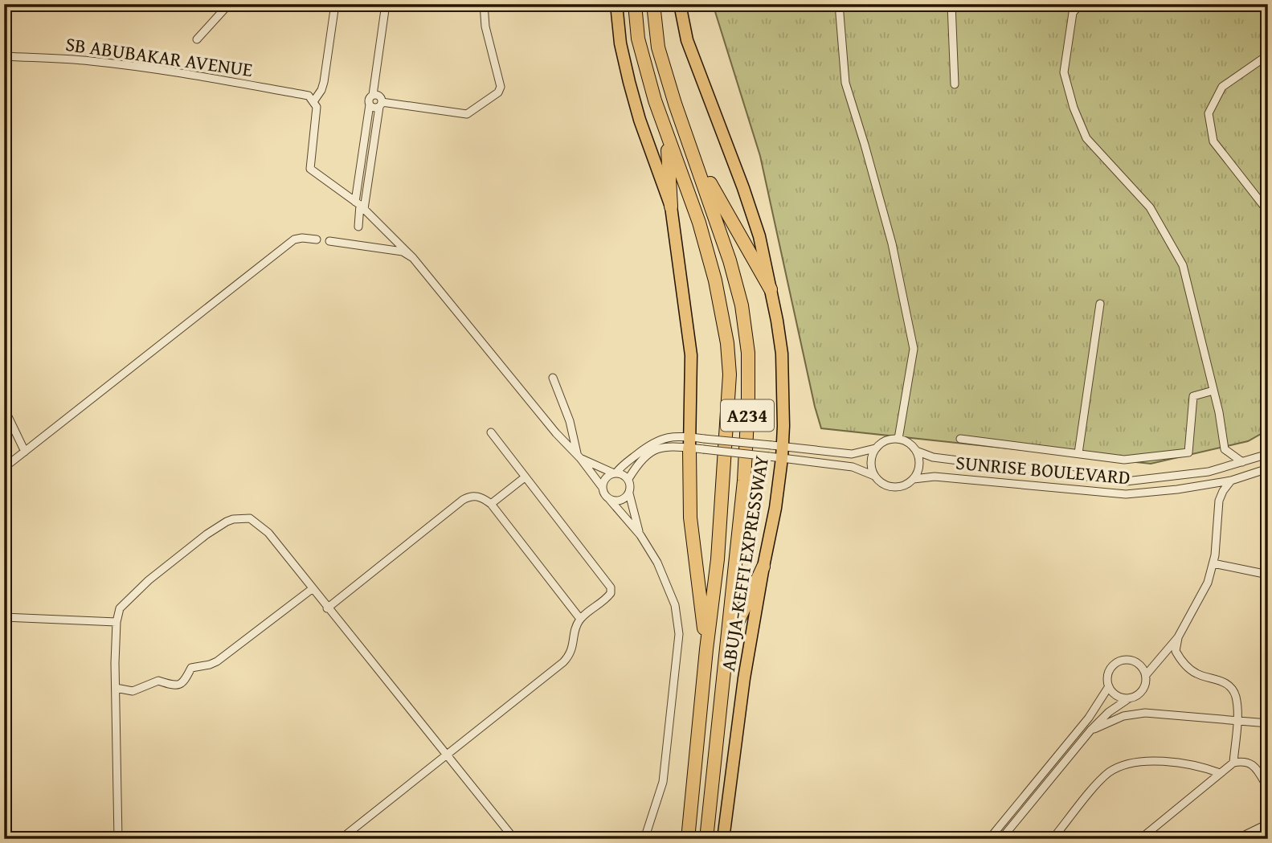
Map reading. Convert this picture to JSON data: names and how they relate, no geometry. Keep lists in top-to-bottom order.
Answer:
{
  "streets": {
    "highway": ["A234", "ABUJA-KEFFI EXPRESSWAY"],
    "street": ["SB ABUBAKAR AVENUE", "SUNRISE BOULEVARD"]
  }
}
